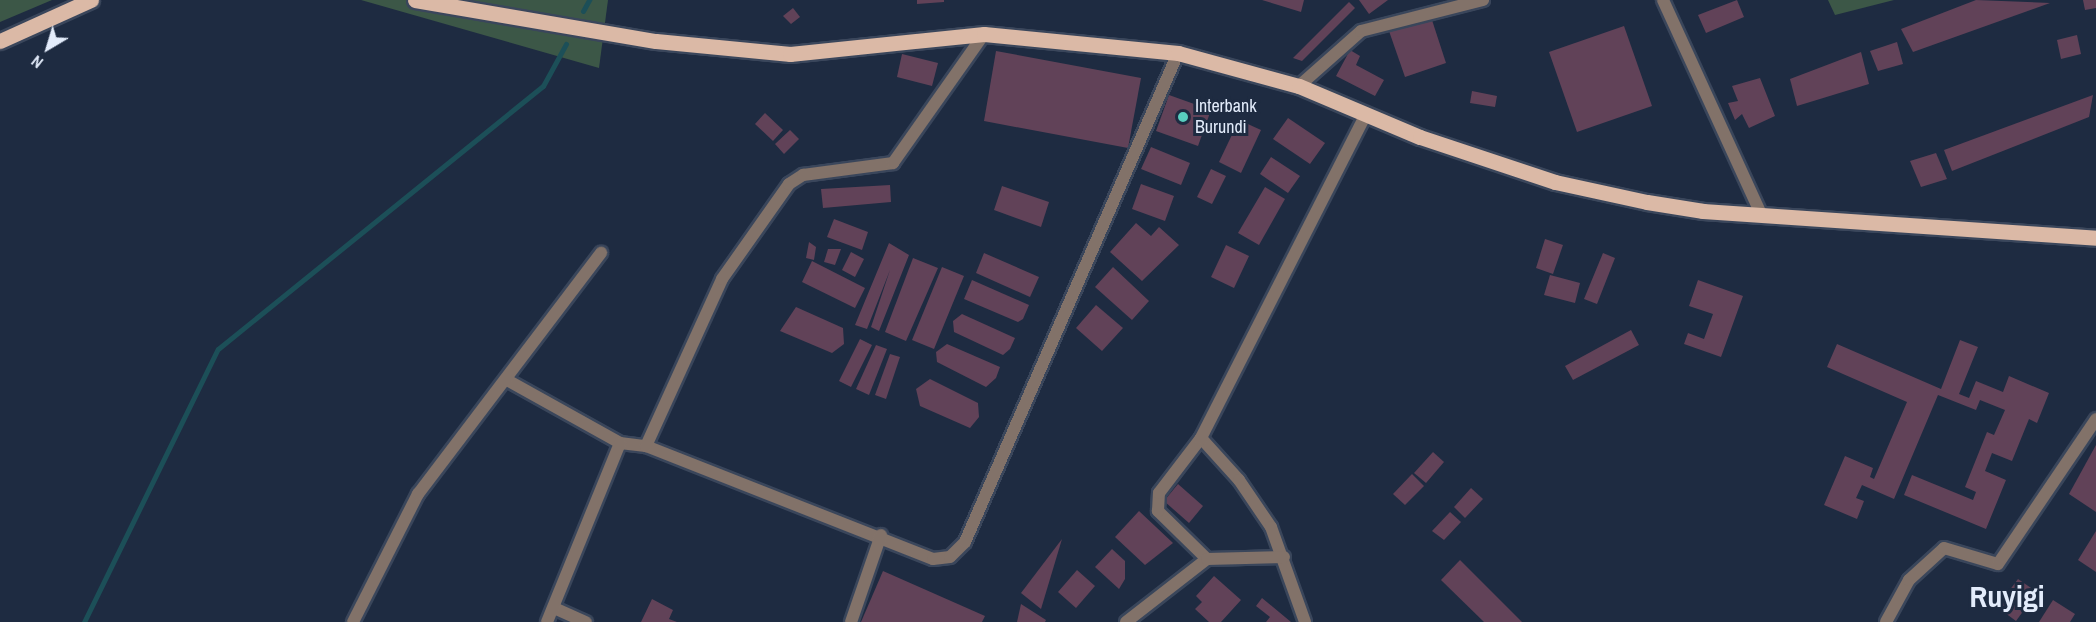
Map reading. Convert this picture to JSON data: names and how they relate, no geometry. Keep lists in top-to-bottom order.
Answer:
{
  "districts": ["Ruyigi"],
  "places": ["Interbank Burundi"],
  "north": "bottom left"
}
